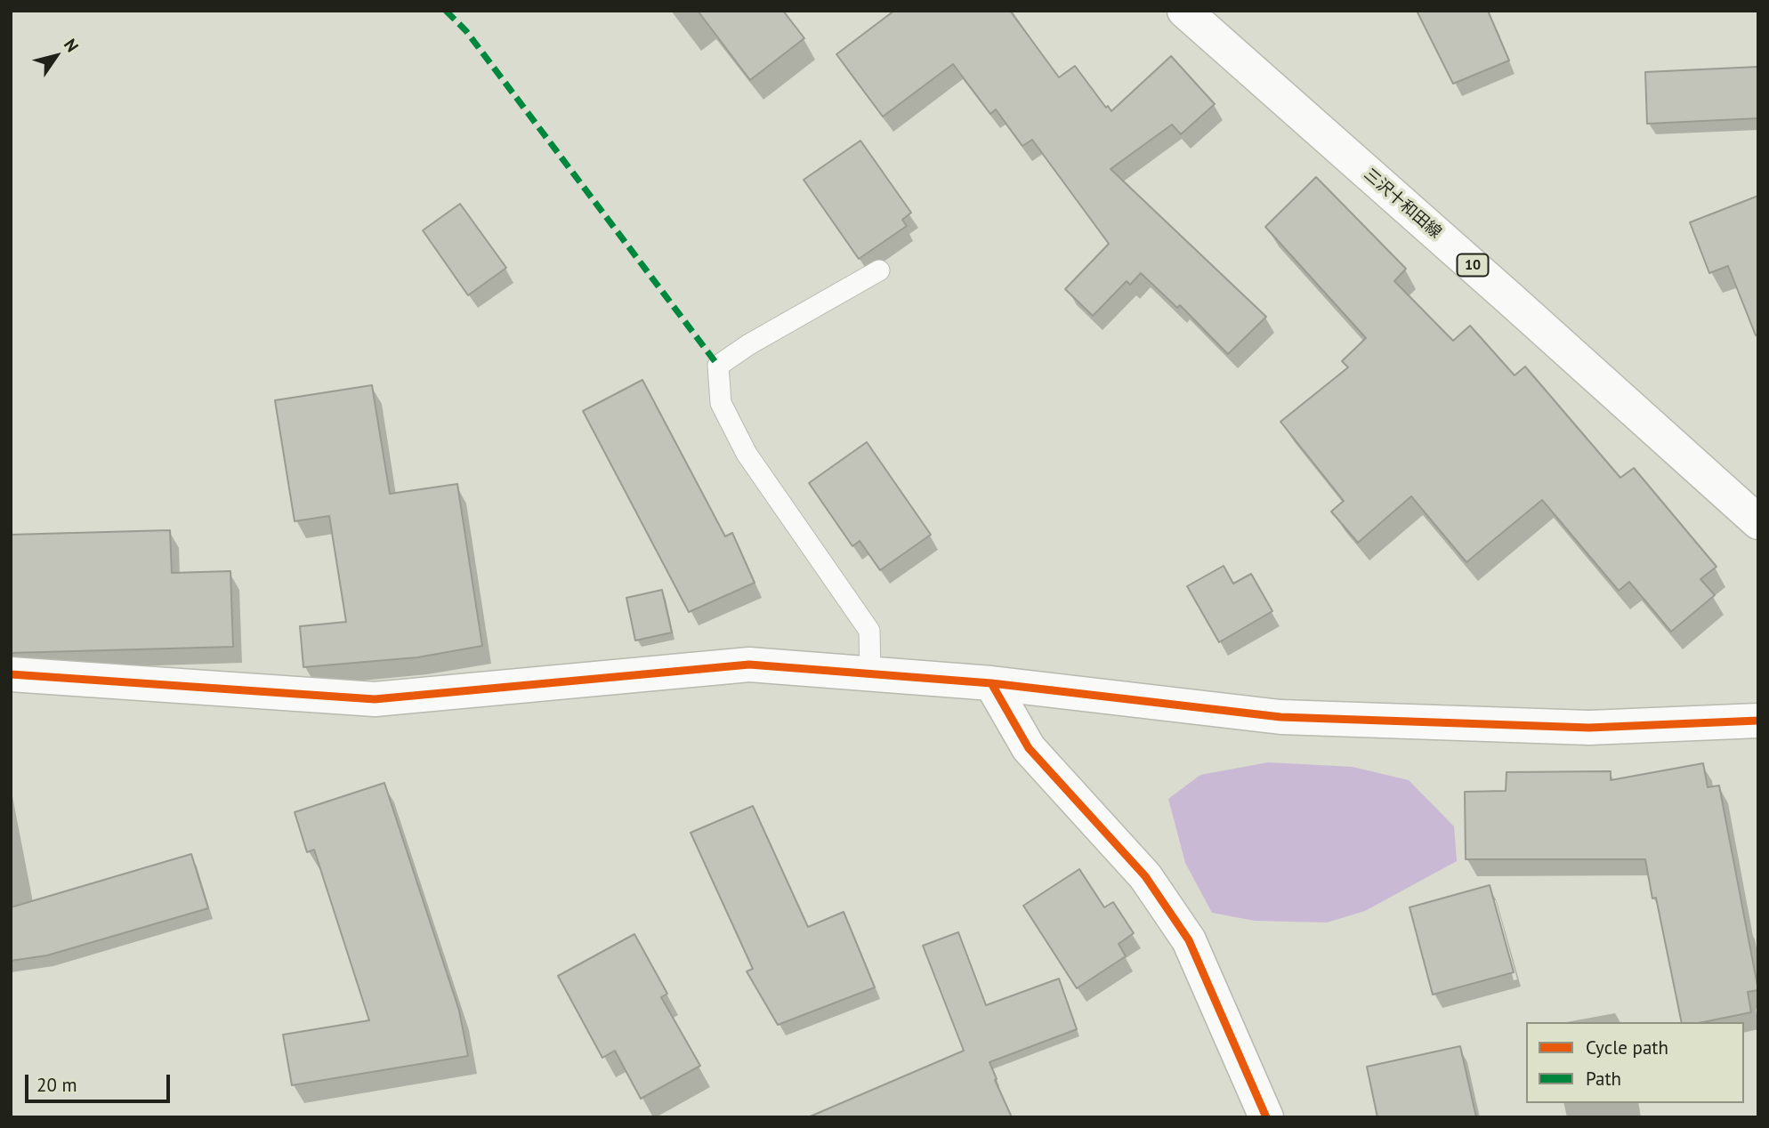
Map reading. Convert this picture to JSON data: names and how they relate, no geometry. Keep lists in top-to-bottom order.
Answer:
{
  "streets": {
    "street": ["三沢十和田線", "10"]
  },
  "legend": ["Cycle path", "Path"],
  "scale_bar": "20 m",
  "north": "top right"
}
